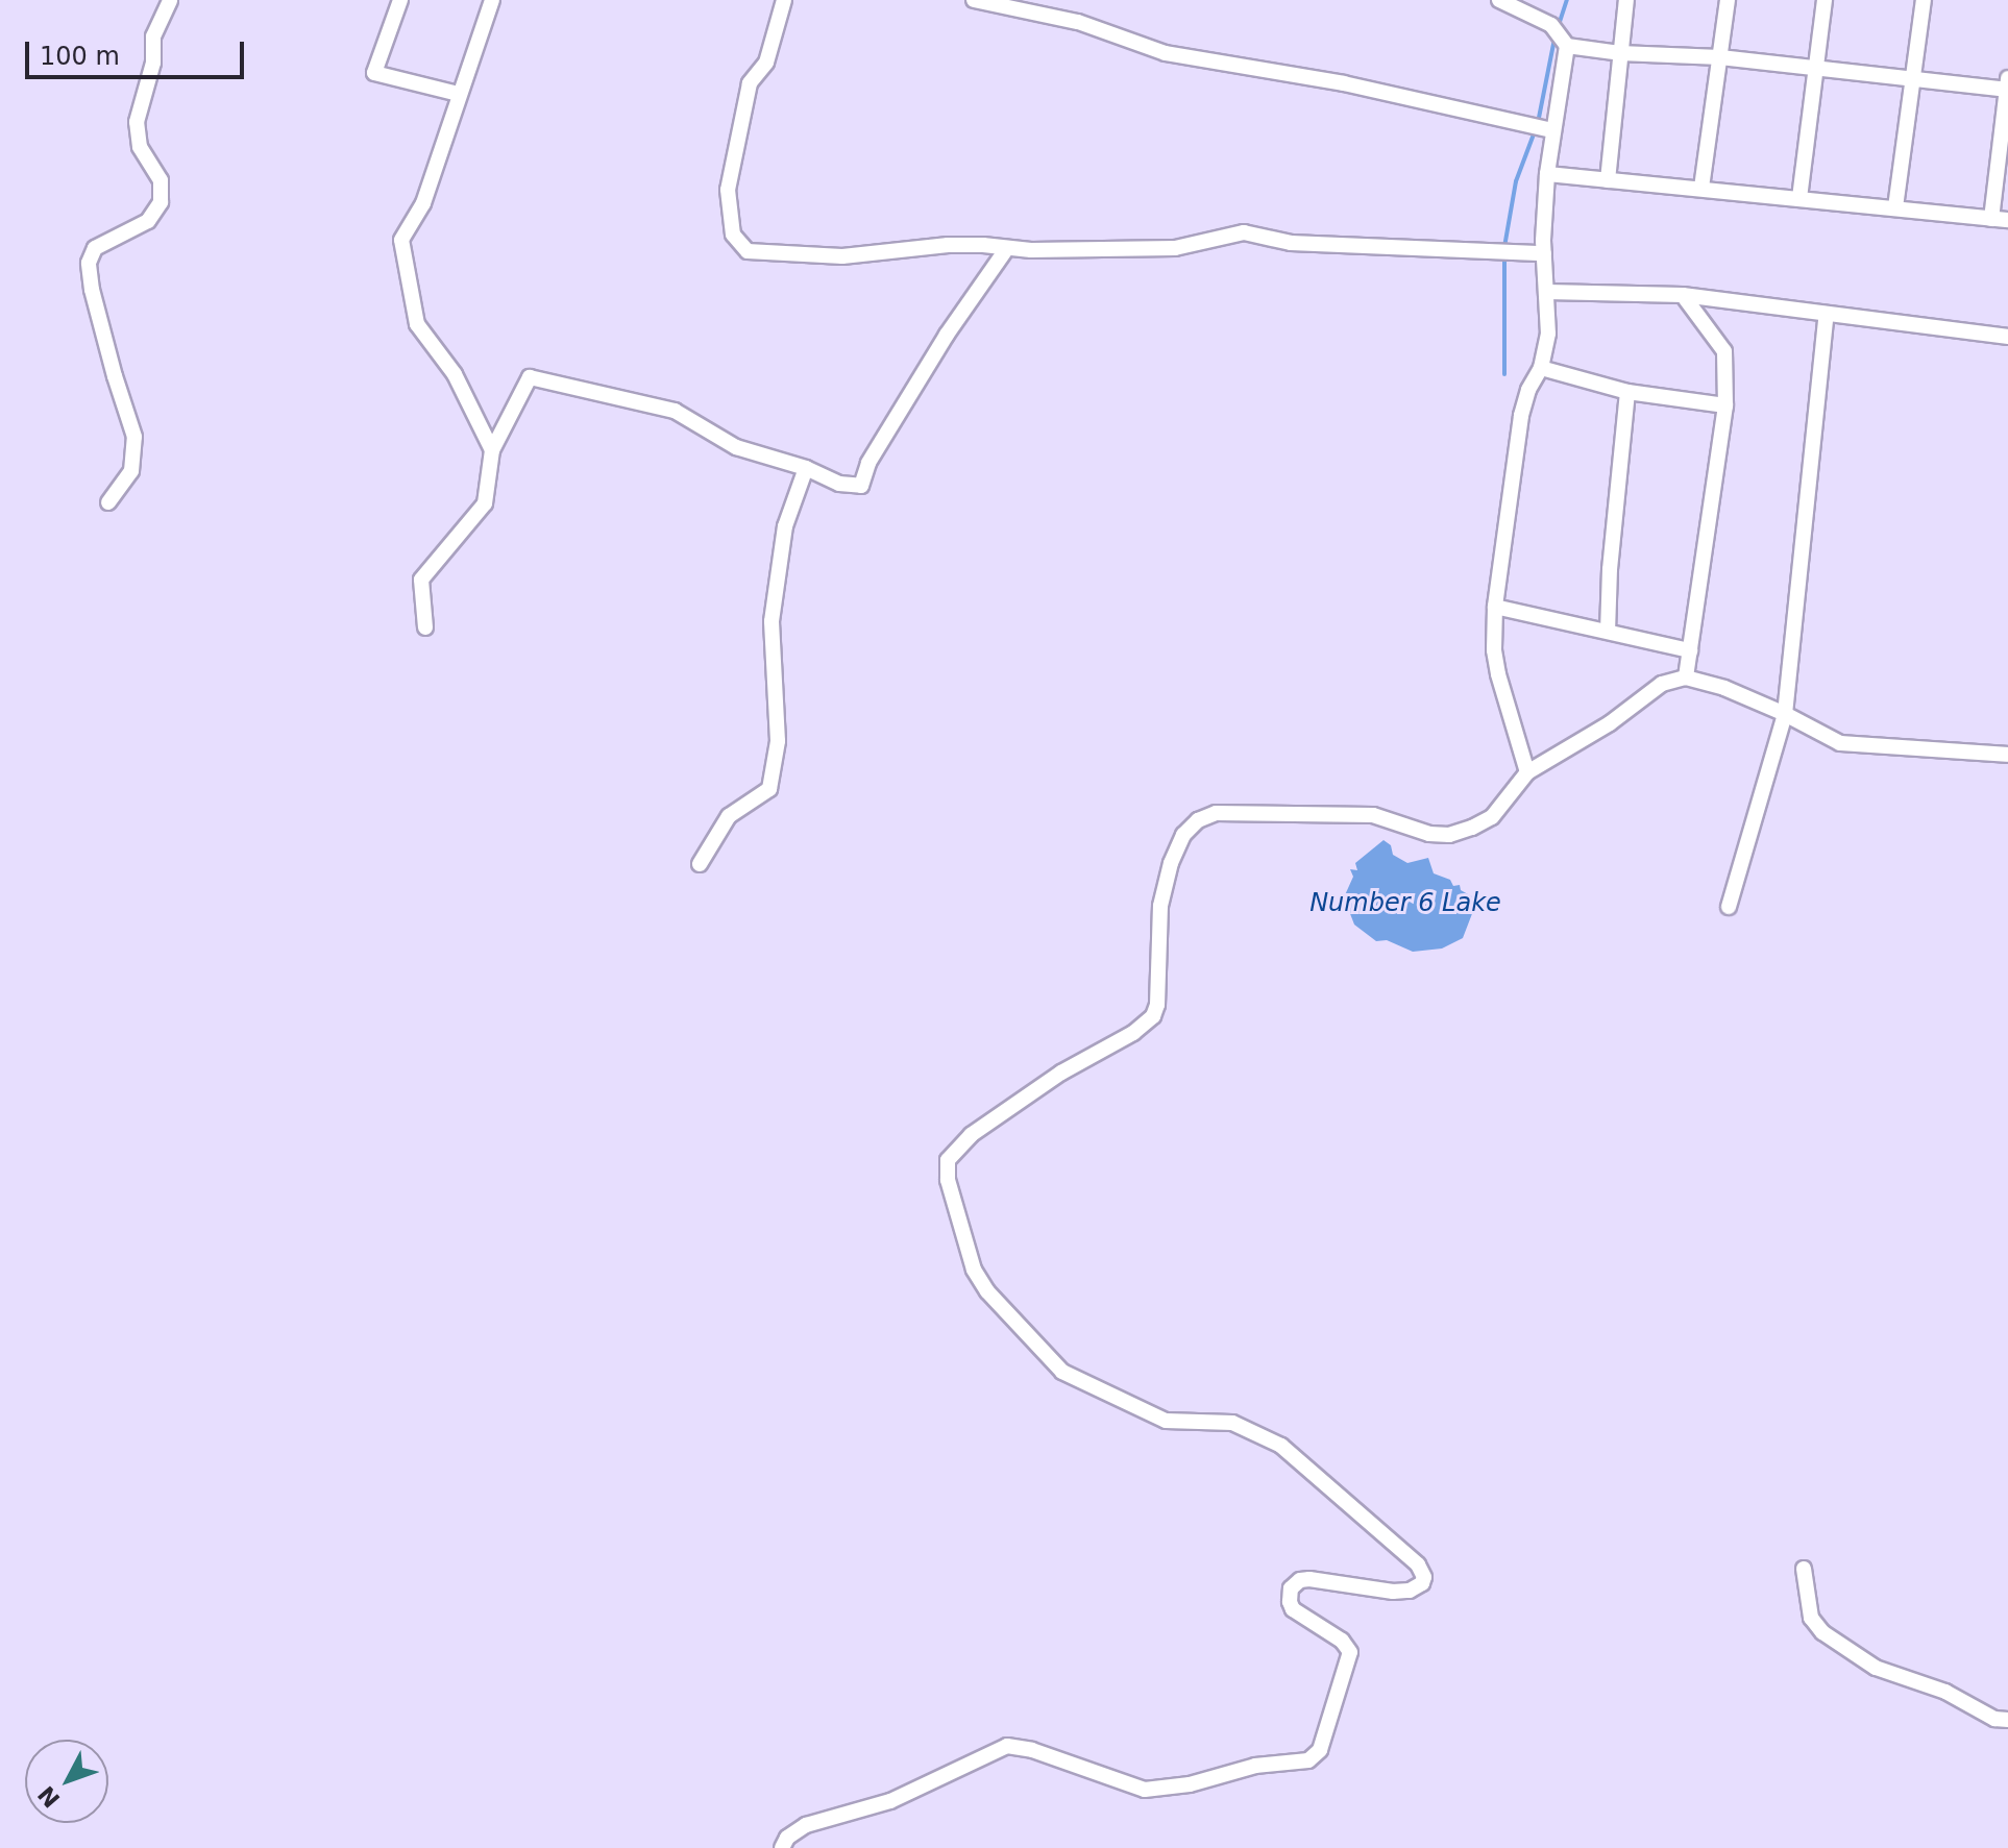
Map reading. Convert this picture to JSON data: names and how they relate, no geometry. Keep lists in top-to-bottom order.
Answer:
{
  "water": ["Number 6 Lake"],
  "scale_bar": "100 m",
  "north": "bottom left"
}
